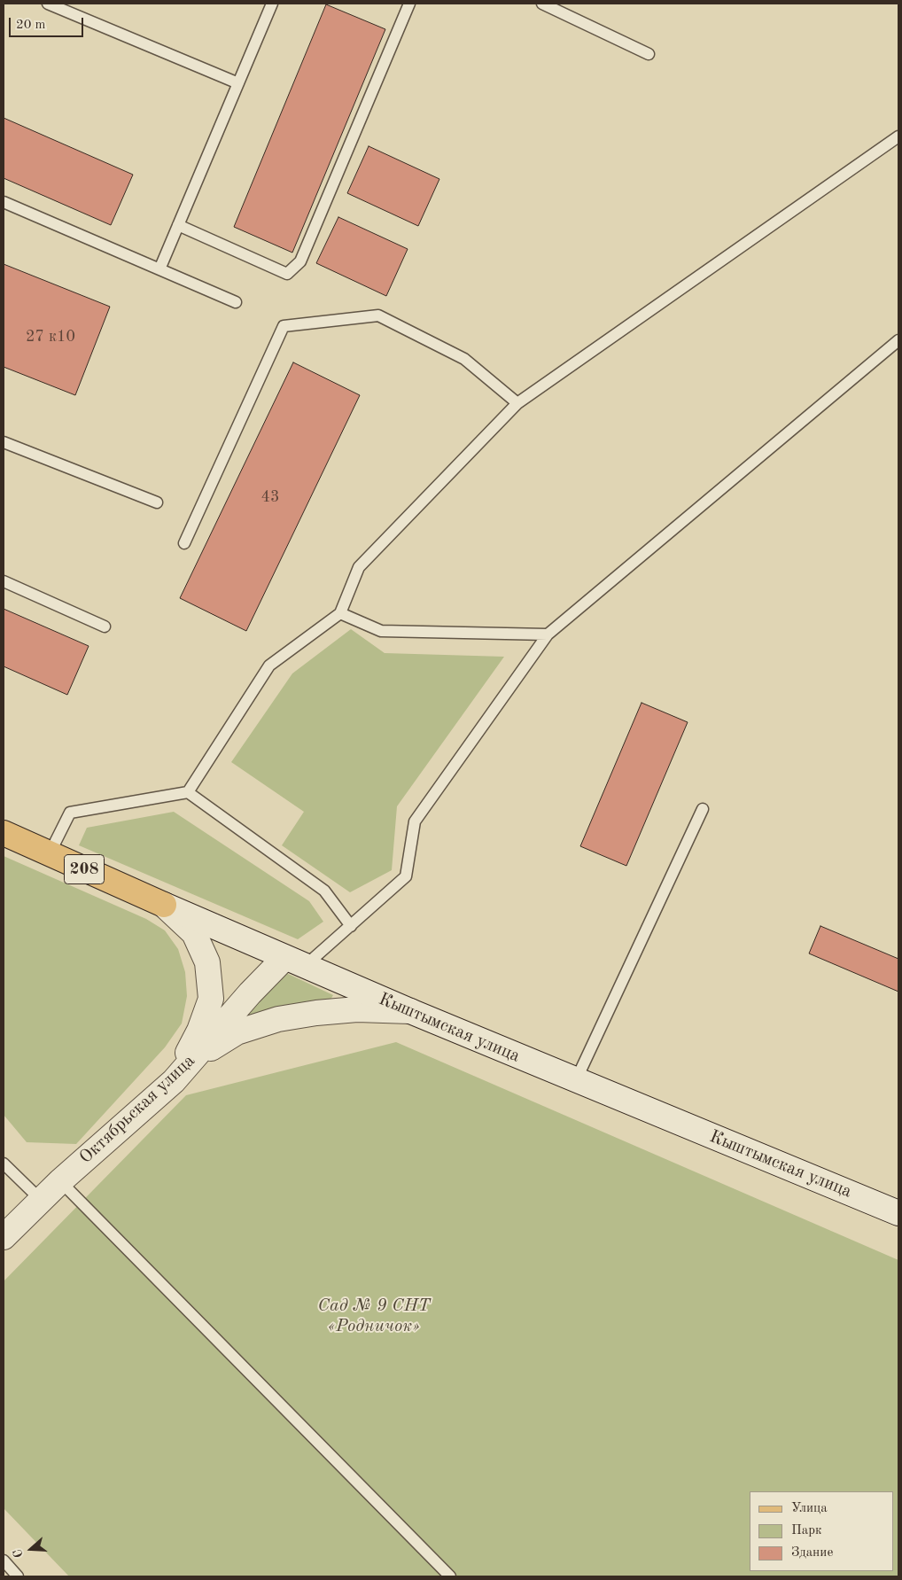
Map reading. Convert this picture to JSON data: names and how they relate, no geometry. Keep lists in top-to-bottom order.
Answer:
{
  "streets": {
    "main road": ["208", "Кыштымская улица"],
    "street": ["Октябрьская улица"]
  },
  "crossings": [
    ["Кыштымская улица", "Октябрьская улица"]
  ],
  "parks": ["Сад № 9 СНТ «Родничок»"],
  "house_numbers": ["27 к10", "43"],
  "legend": ["Улица", "Парк", "Здание"],
  "scale_bar": "20 m",
  "north": "left"
}
